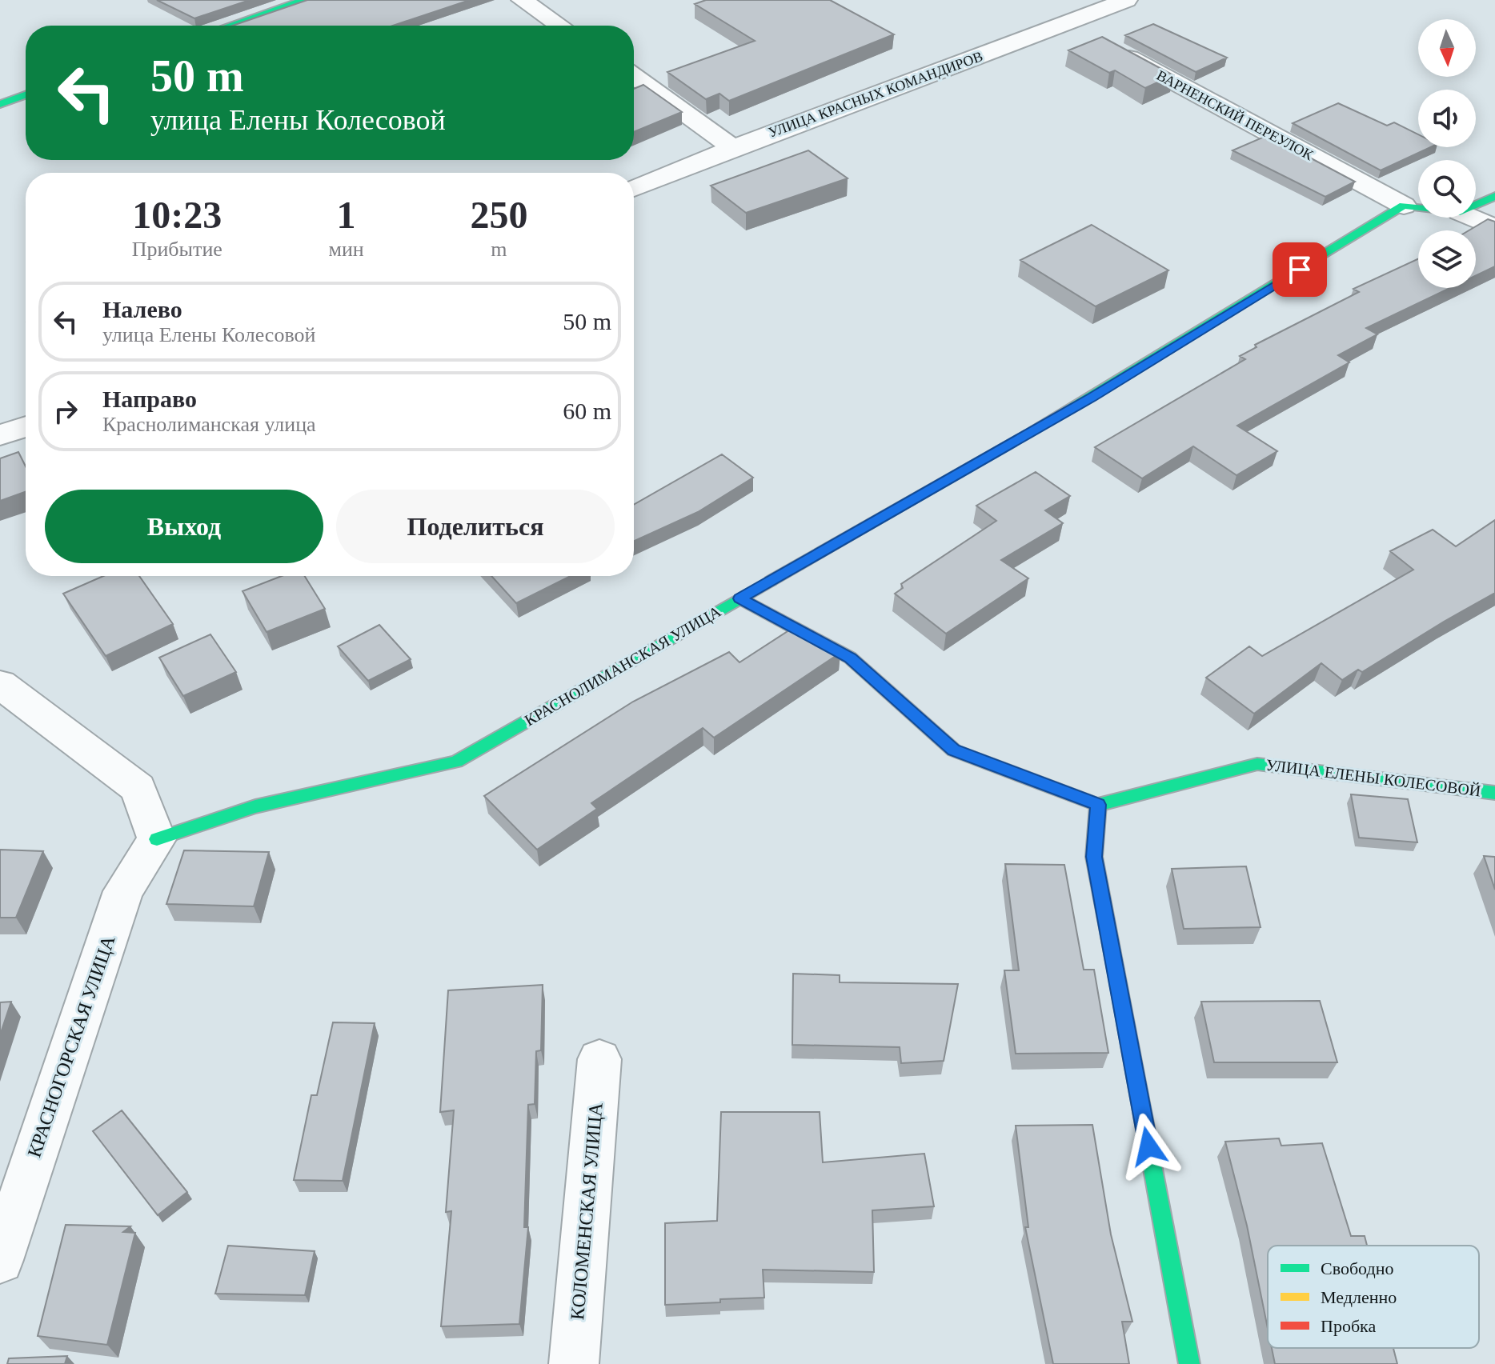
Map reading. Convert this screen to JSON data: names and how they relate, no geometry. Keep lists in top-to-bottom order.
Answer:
{
  "streets": {
    "street": [
      "УЛИЦА КРАСНЫХ КОМАНДИРОВ",
      "ВАРНЕНСКИЙ ПЕРЕУЛОК",
      "КРАСНОЛИМАНСКАЯ УЛИЦА",
      "УЛИЦА ЕЛЕНЫ КОЛЕСОВОЙ",
      "КРАСНОГОРСКАЯ УЛИЦА",
      "КОЛОМЕНСКАЯ УЛИЦА"
    ]
  },
  "crossings": [
    ["ВАРНЕНСКИЙ ПЕРЕУЛОК", "КРАСНОЛИМАНСКАЯ УЛИЦА"],
    ["КРАСНОЛИМАНСКАЯ УЛИЦА", "КРАСНОГОРСКАЯ УЛИЦА"]
  ],
  "legend": ["Свободно", "Медленно", "Пробка"],
  "north": "bottom",
  "page": {
    "turn": ["50 m", "улица Елены Колесовой"],
    "eta": [
      "10:23",
      "Прибытие",
      "1",
      "мин",
      "250",
      "m"
    ],
    "list": [
      {
        "name": "Налево",
        "note": "улица Елены Колесовой",
        "value": "50 m"
      },
      {
        "name": "Направо",
        "note": "Краснолиманская улица",
        "value": "60 m"
      }
    ],
    "buttons": ["Выход", "Поделиться"]
  }
}
